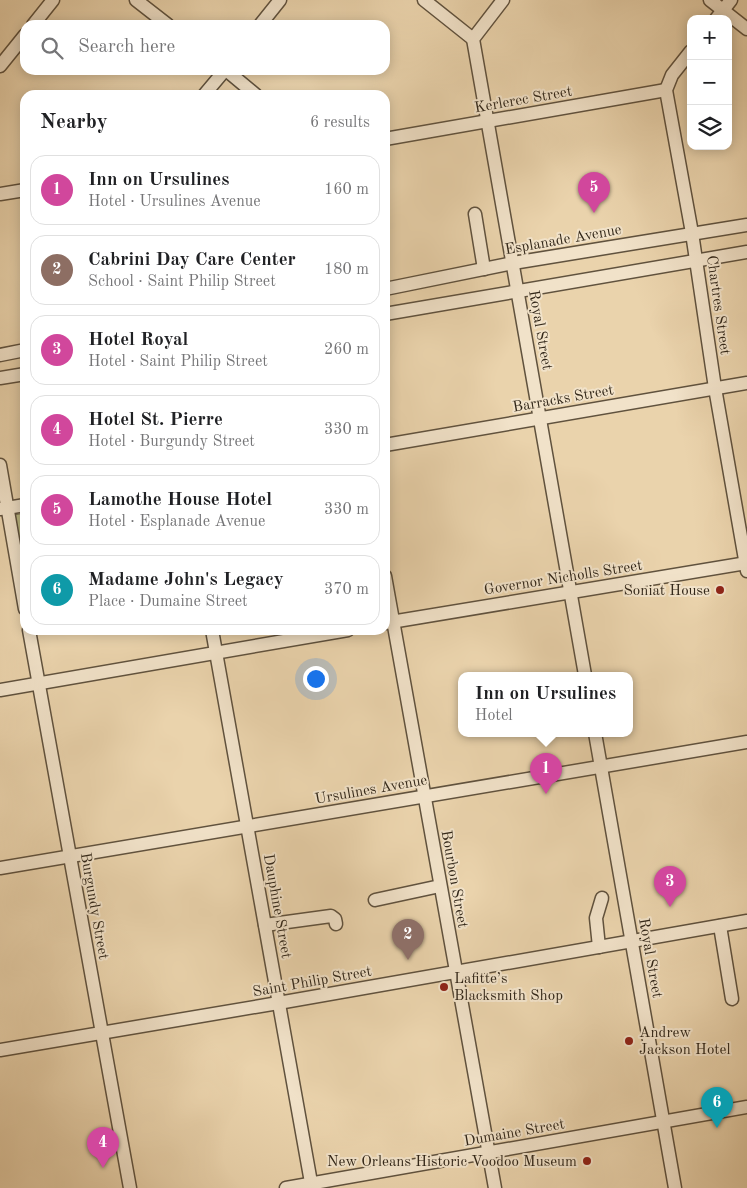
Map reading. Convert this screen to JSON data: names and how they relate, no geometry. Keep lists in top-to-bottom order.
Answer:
{
  "streets": {
    "street": [
      "Kerlerec Street",
      "Esplanade Avenue",
      "Chartres Street",
      "Royal Street",
      "Barracks Street",
      "Governor Nicholls Street",
      "Ursulines Avenue",
      "Bourbon Street",
      "Burgundy Street",
      "Dauphine Street",
      "Saint Philip Street",
      "Dumaine Street"
    ]
  },
  "crossings": [
    ["Kerlerec Street", "Chartres Street"],
    ["Kerlerec Street", "Royal Street"],
    ["Esplanade Avenue", "Chartres Street"],
    ["Esplanade Avenue", "Royal Street"],
    ["Chartres Street", "Barracks Street"],
    ["Chartres Street", "Governor Nicholls Street"],
    ["Royal Street", "Barracks Street"],
    ["Royal Street", "Governor Nicholls Street"],
    ["Royal Street", "Ursulines Avenue"],
    ["Royal Street", "Saint Philip Street"],
    ["Royal Street", "Dumaine Street"],
    ["Ursulines Avenue", "Bourbon Street"],
    ["Ursulines Avenue", "Burgundy Street"],
    ["Ursulines Avenue", "Dauphine Street"],
    ["Bourbon Street", "Saint Philip Street"],
    ["Bourbon Street", "Dumaine Street"],
    ["Burgundy Street", "Saint Philip Street"],
    ["Dauphine Street", "Saint Philip Street"],
    ["Dauphine Street", "Dumaine Street"]
  ],
  "places": [
    "Soniat House",
    "Lafitte’s Blacksmith Shop",
    "Andrew Jackson Hotel",
    "New Orleans Historic Voodoo Museum"
  ],
  "page": {
    "map_buttons": ["+", "−"],
    "search": "Search here",
    "heading": ["Nearby", "6 results"],
    "list": [
      {
        "mark": "1",
        "name": "Inn on Ursulines",
        "note": "Hotel · Ursulines Avenue",
        "value": "160 m"
      },
      {
        "mark": "2",
        "name": "Cabrini Day Care Center",
        "note": "School · Saint Philip Street",
        "value": "180 m"
      },
      {
        "mark": "3",
        "name": "Hotel Royal",
        "note": "Hotel · Saint Philip Street",
        "value": "260 m"
      },
      {
        "mark": "4",
        "name": "Hotel St. Pierre",
        "note": "Hotel · Burgundy Street",
        "value": "330 m"
      },
      {
        "mark": "5",
        "name": "Lamothe House Hotel",
        "note": "Hotel · Esplanade Avenue",
        "value": "330 m"
      },
      {
        "mark": "6",
        "name": "Madame John's Legacy",
        "note": "Place · Dumaine Street",
        "value": "370 m"
      }
    ],
    "pins": [
      "5",
      "1",
      "3",
      "2",
      "6",
      "4"
    ],
    "popup": ["Inn on Ursulines", "Hotel"]
  }
}
